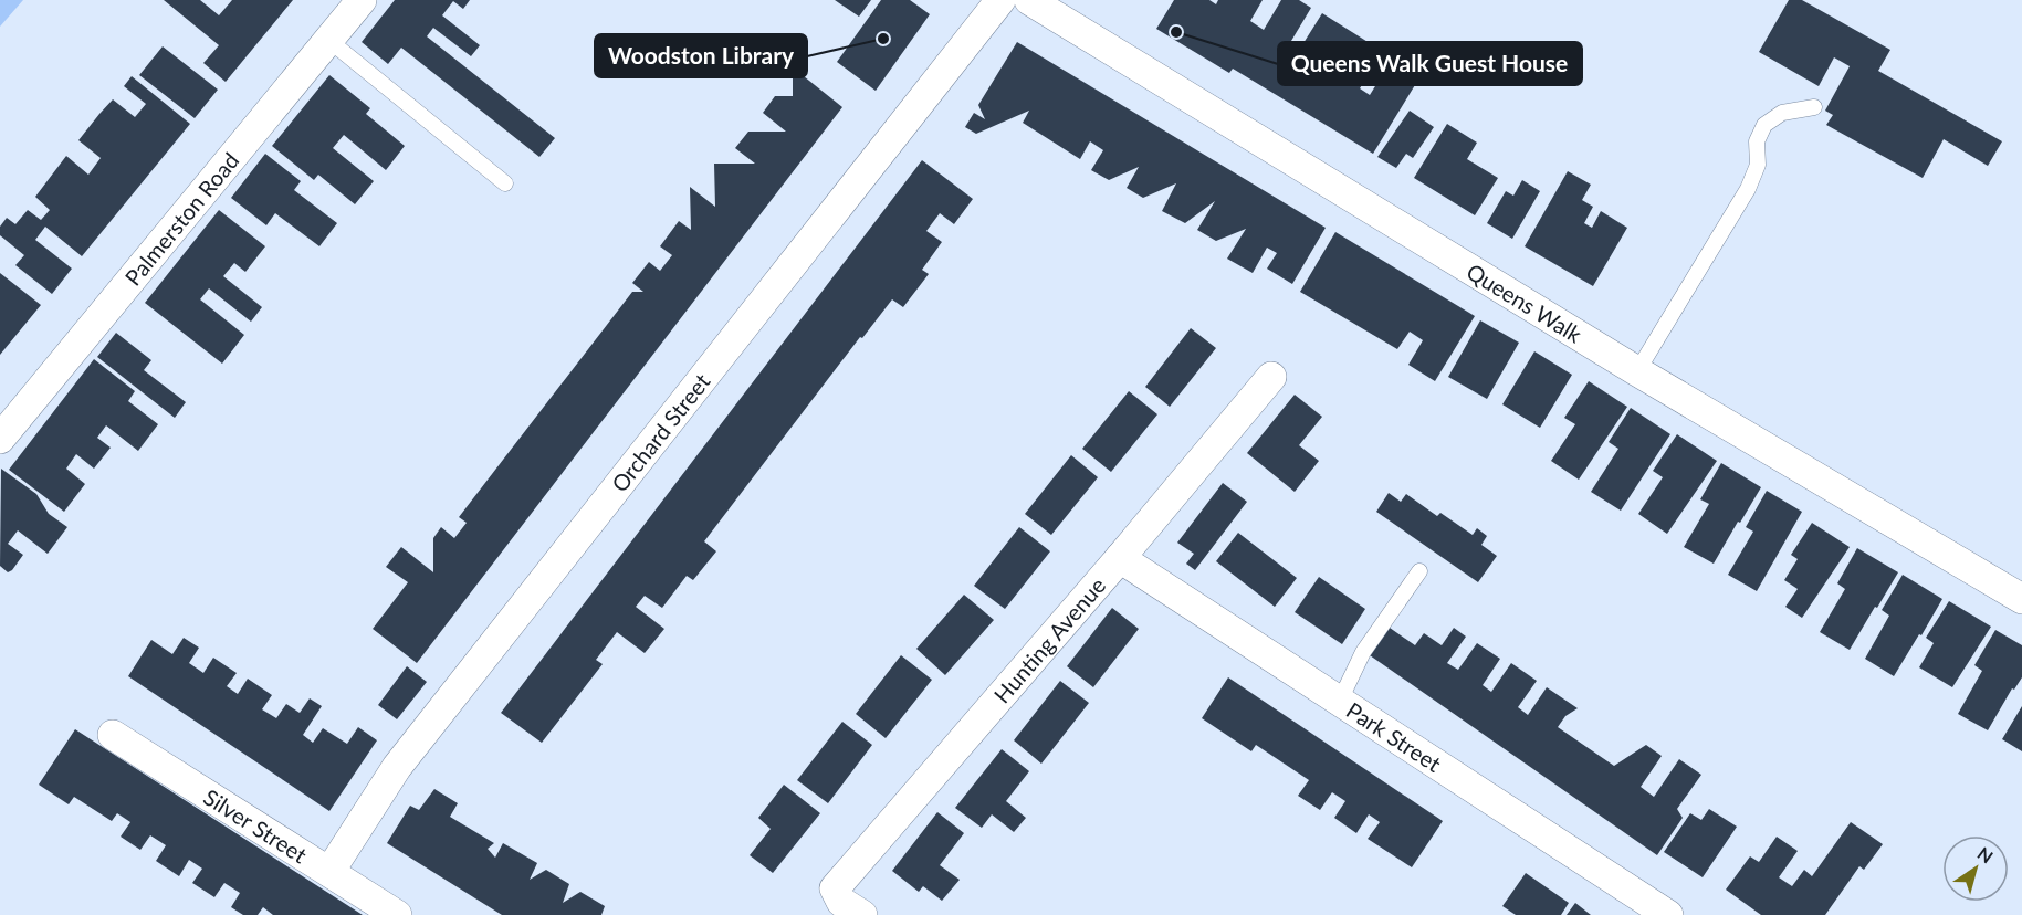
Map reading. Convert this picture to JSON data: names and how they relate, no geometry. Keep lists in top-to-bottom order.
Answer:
{
  "streets": {
    "street": [
      "Palmerston Road",
      "Queens Walk",
      "Orchard Street",
      "Hunting Avenue",
      "Park Street",
      "Silver Street"
    ]
  },
  "crossings": [
    ["Orchard Street", "Silver Street"],
    ["Hunting Avenue", "Park Street"]
  ],
  "places": ["Queens Walk Guest House", "Woodston Library"],
  "north": "top right"
}
